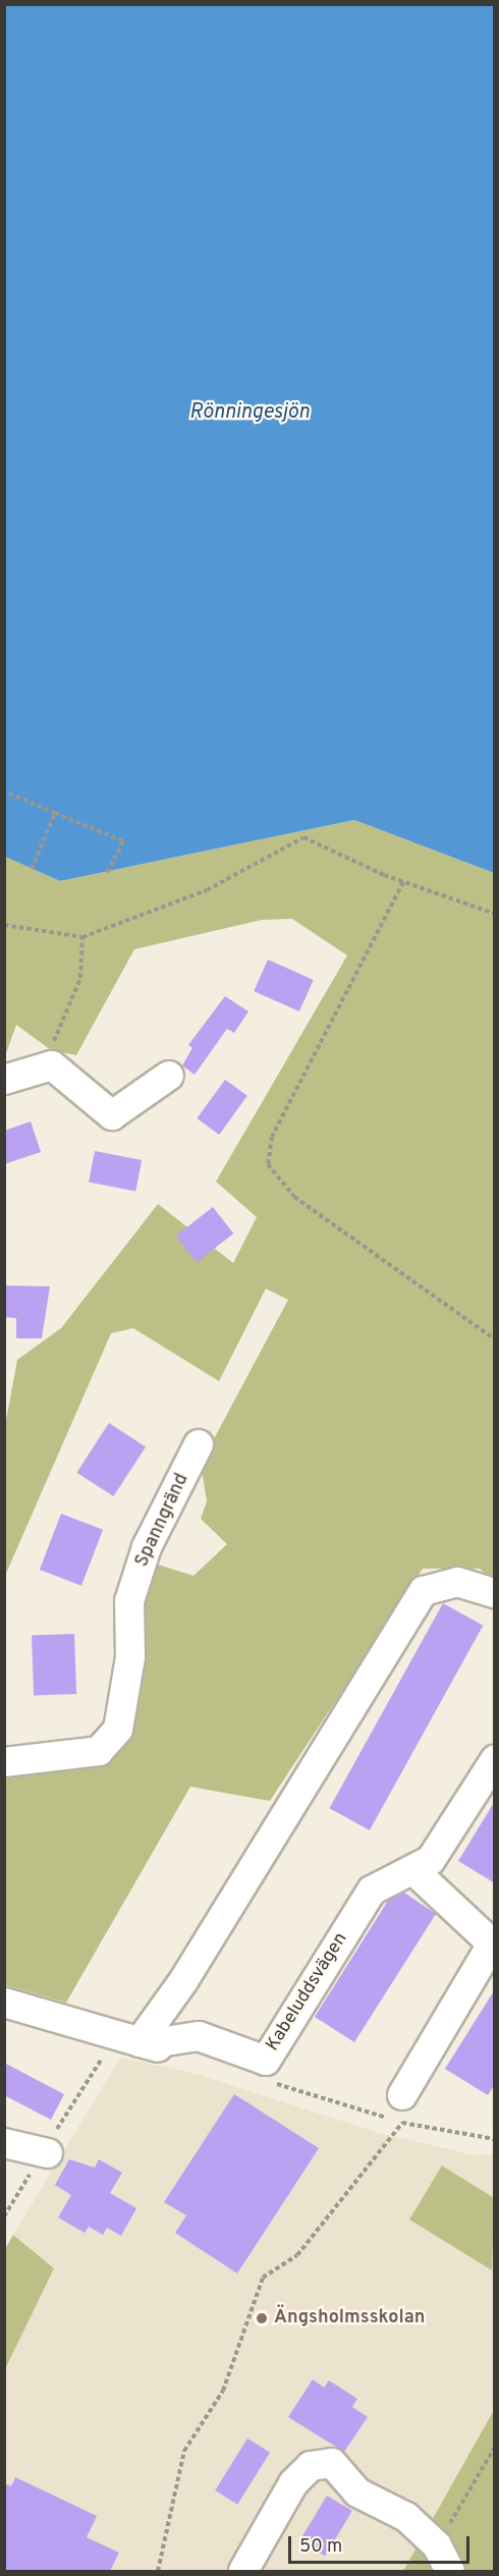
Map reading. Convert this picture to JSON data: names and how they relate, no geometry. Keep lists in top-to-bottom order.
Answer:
{
  "streets": {
    "street": ["Spanngränd", "Kabeluddsvägen"]
  },
  "water": ["Rönningesjön"],
  "places": ["Ängsholmsskolan"],
  "scale_bar": "50 m"
}
